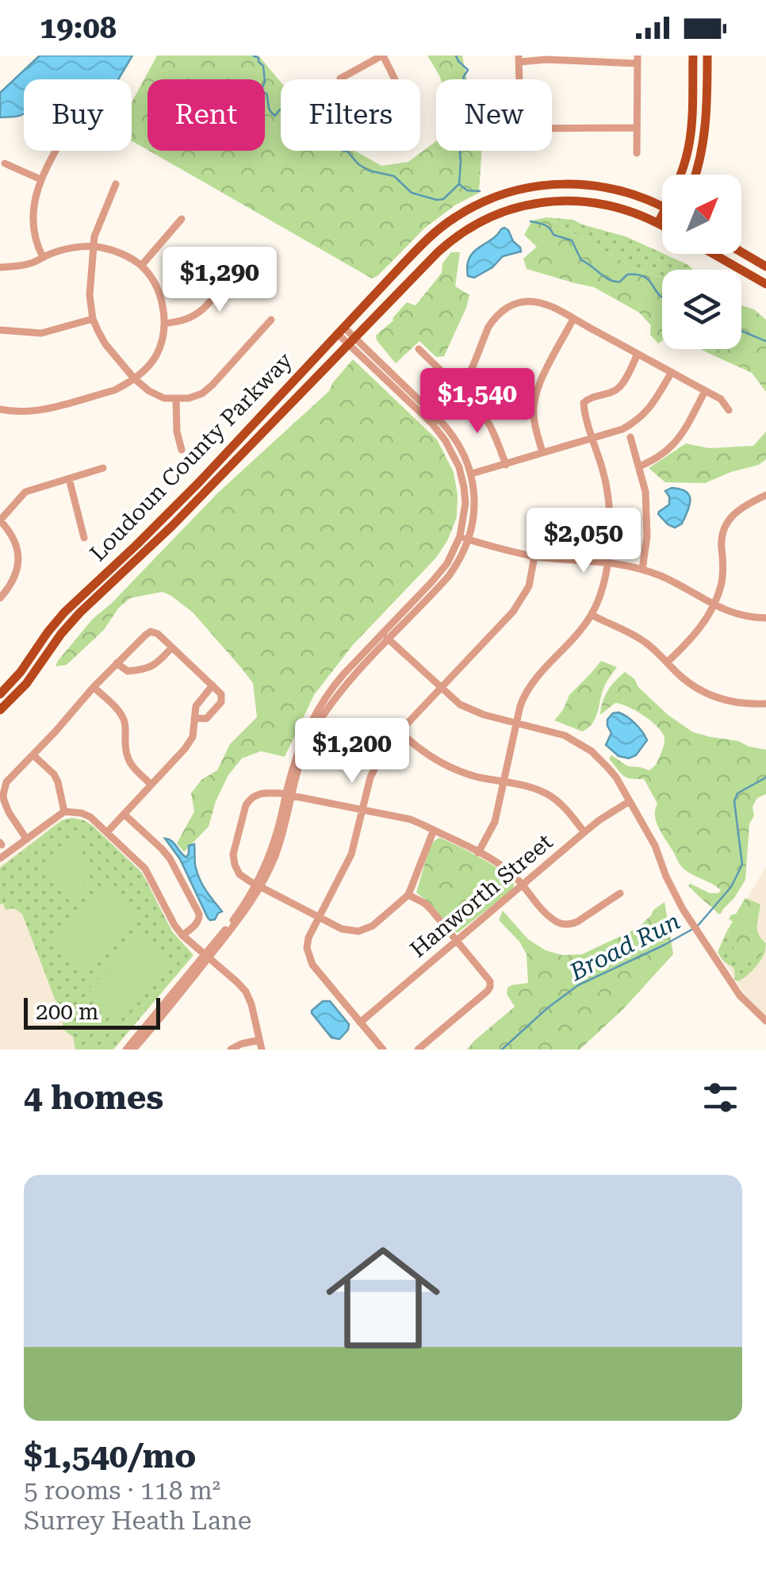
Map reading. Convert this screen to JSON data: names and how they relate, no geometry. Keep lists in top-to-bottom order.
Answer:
{
  "streets": {
    "main road": ["Loudoun County Parkway"],
    "street": ["Hanworth Street"]
  },
  "water": ["Broad Run"],
  "scale_bar": "200 m",
  "north": "top right",
  "page": {
    "status": "19:08",
    "chip": [
      "Buy",
      "Rent",
      "Filters",
      "New"
    ],
    "price": [
      "$1,290",
      "$1,540",
      "$2,050",
      "$1,200"
    ],
    "scale": "200 m",
    "heading": "4 homes",
    "list": [
      {
        "name": "$1,540/mo",
        "note": "5 rooms · 118 m² · Surrey Heath Lane"
      }
    ]
  }
}
